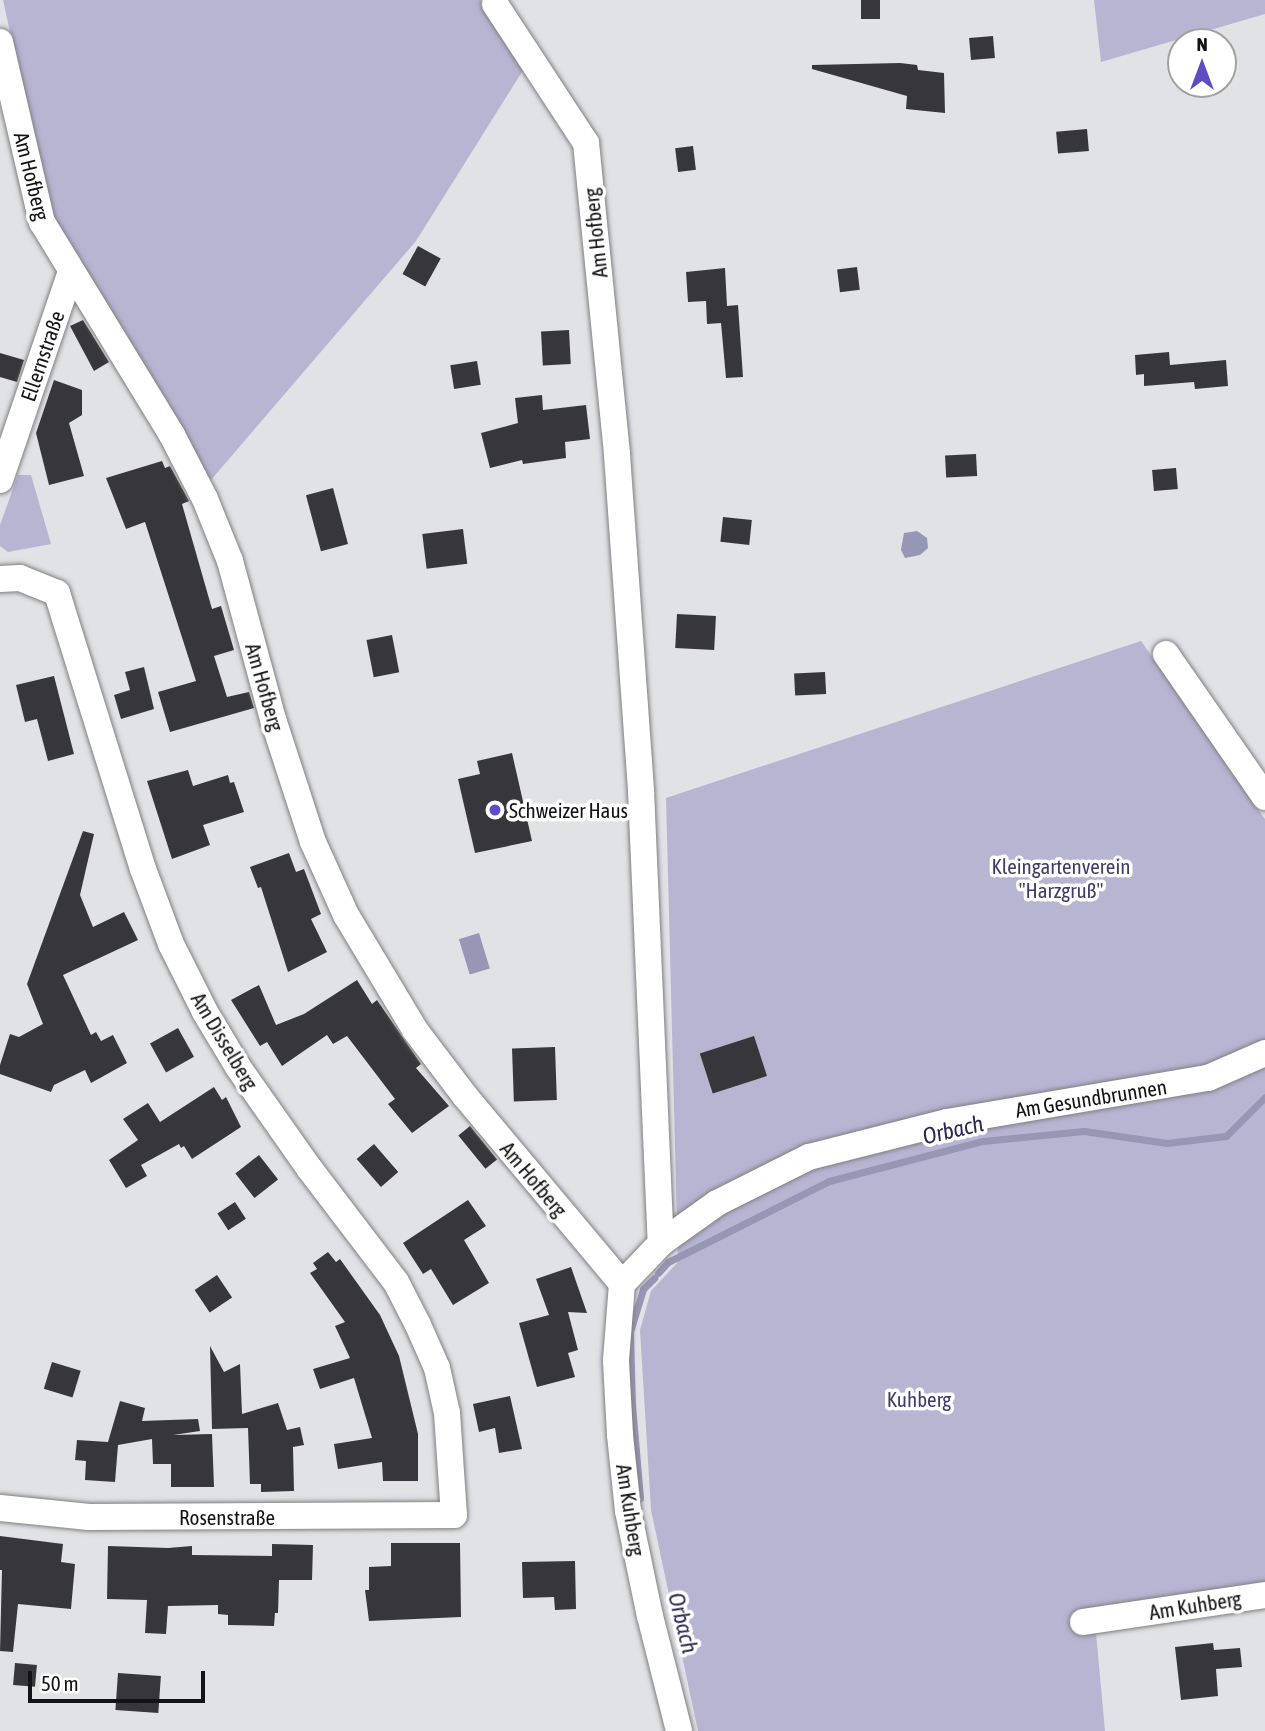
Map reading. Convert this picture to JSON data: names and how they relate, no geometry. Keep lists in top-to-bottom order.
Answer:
{
  "streets": {
    "street": [
      "Am Hofberg",
      "Ellernstraße",
      "Am Disselberg",
      "Am Gesundbrunnen",
      "Am Kuhberg",
      "Rosenstraße"
    ]
  },
  "crossings": [
    ["Am Hofberg", "Ellernstraße"],
    ["Am Hofberg", "Am Gesundbrunnen"],
    ["Am Hofberg", "Am Kuhberg"],
    ["Am Disselberg", "Rosenstraße"],
    ["Am Gesundbrunnen", "Am Kuhberg"]
  ],
  "water": ["Orbach"],
  "parks": ["Kleingartenverein \"Harzgruß\"", "Kuhberg"],
  "places": ["Schweizer Haus"],
  "scale_bar": "50 m",
  "north": "top"
}
